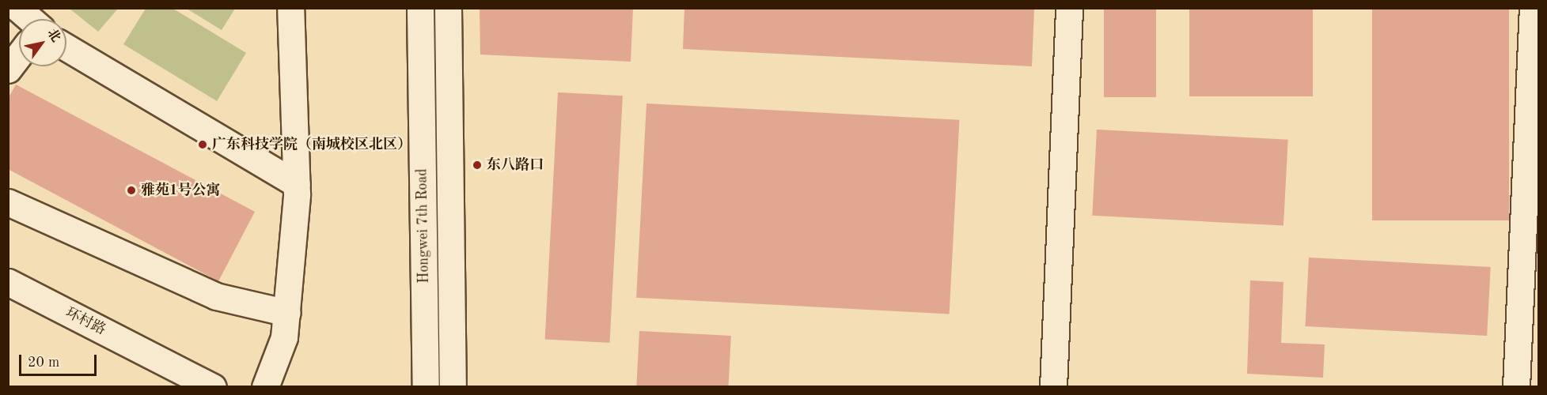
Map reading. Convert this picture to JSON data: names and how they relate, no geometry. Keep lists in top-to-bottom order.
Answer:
{
  "streets": {
    "street": ["Hongwei 7th Road", "环村路"]
  },
  "places": ["广东科技学院（南城校区北区）", "东八路口", "雅苑1号公寓"],
  "scale_bar": "20 m",
  "north": "top right"
}
